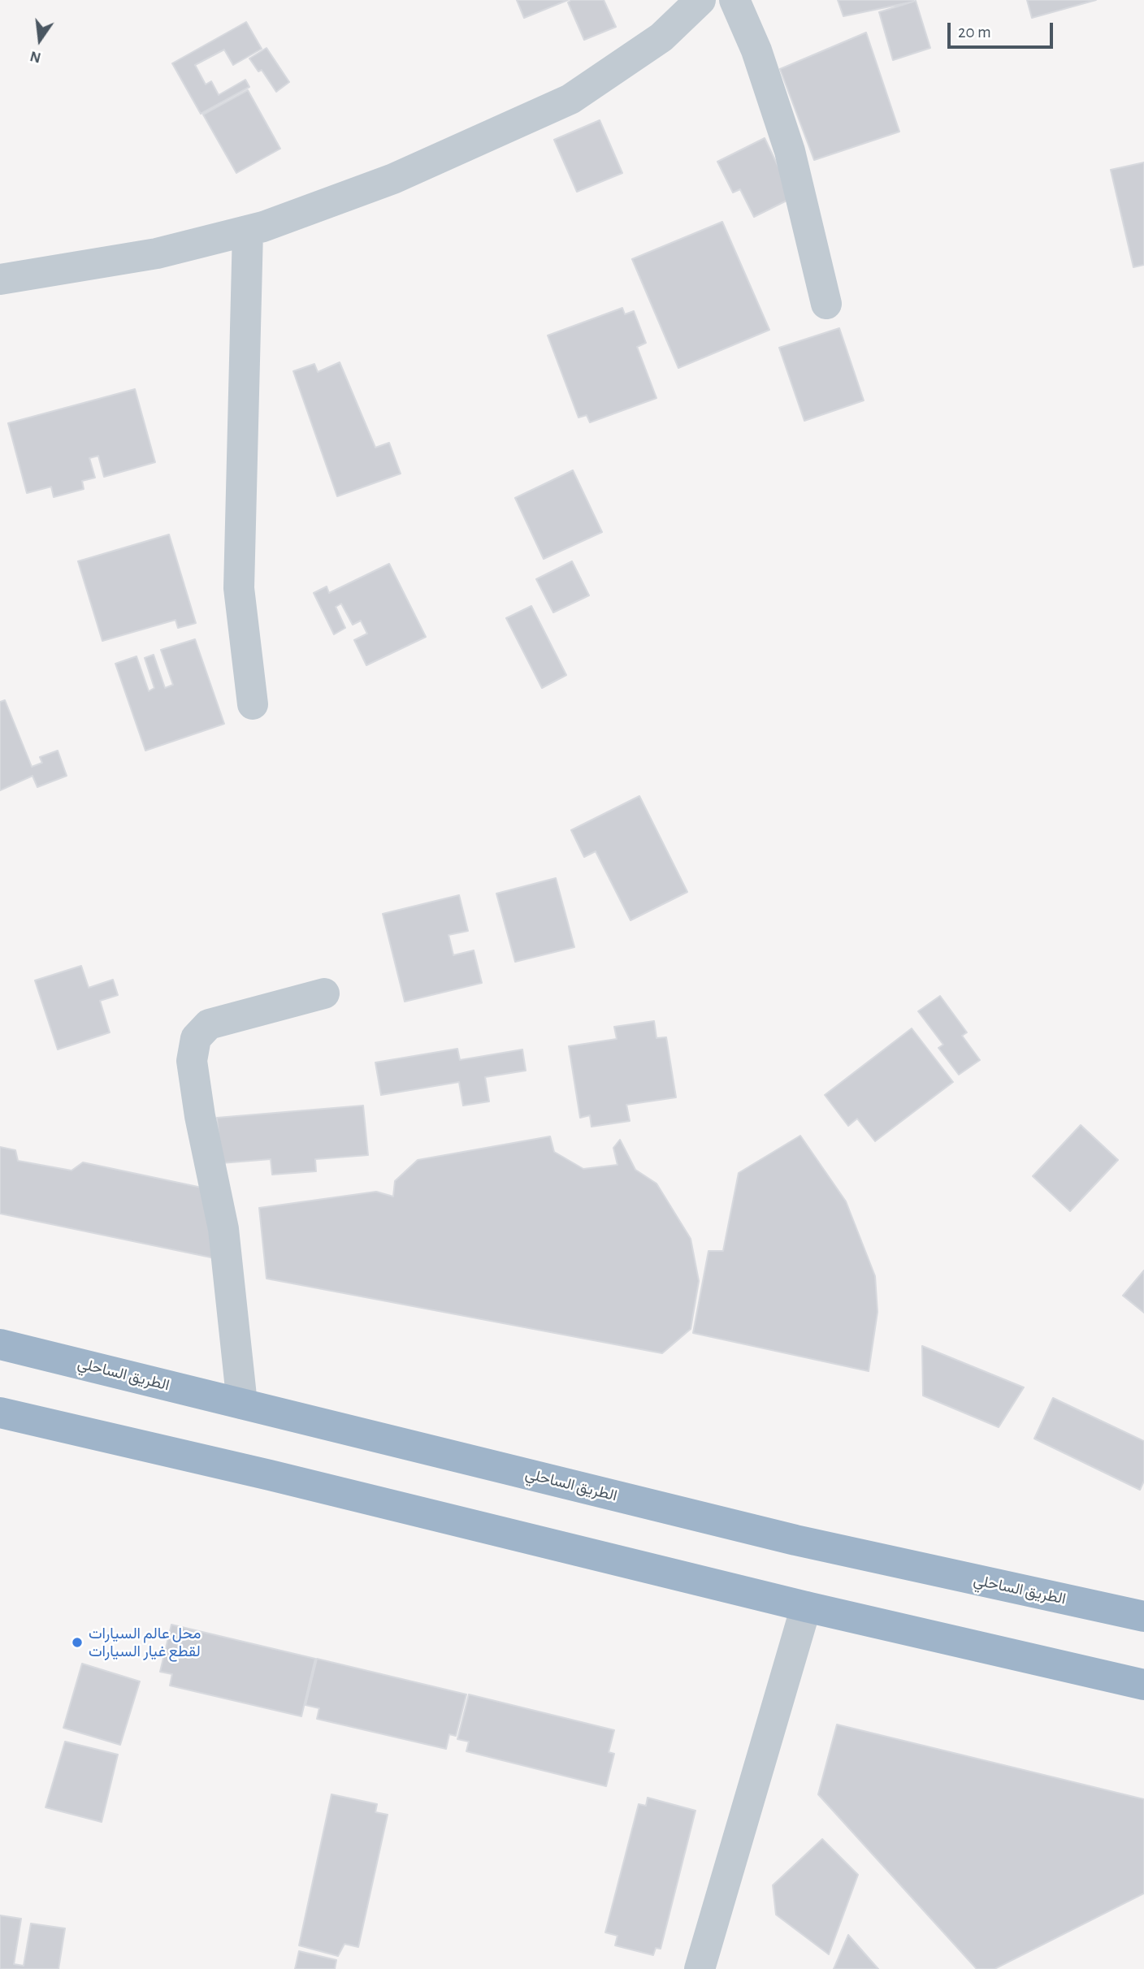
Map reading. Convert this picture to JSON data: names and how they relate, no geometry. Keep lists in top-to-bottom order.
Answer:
{
  "streets": {
    "highway": ["الطريق الساحلي"]
  },
  "places": ["محل عالم السيارات لقطع غيار السيارات"],
  "scale_bar": "20 m",
  "north": "bottom"
}
